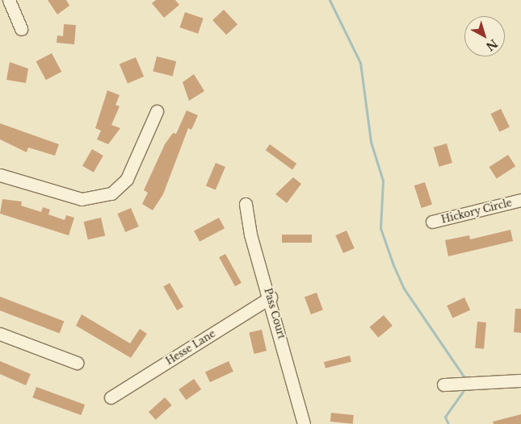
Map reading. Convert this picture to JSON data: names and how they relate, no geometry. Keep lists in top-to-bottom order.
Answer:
{
  "streets": {
    "street": ["Hickory Circle", "Pass Court", "Hesse Lane"]
  },
  "crossings": [
    ["Pass Court", "Hesse Lane"]
  ],
  "north": "bottom right"
}
